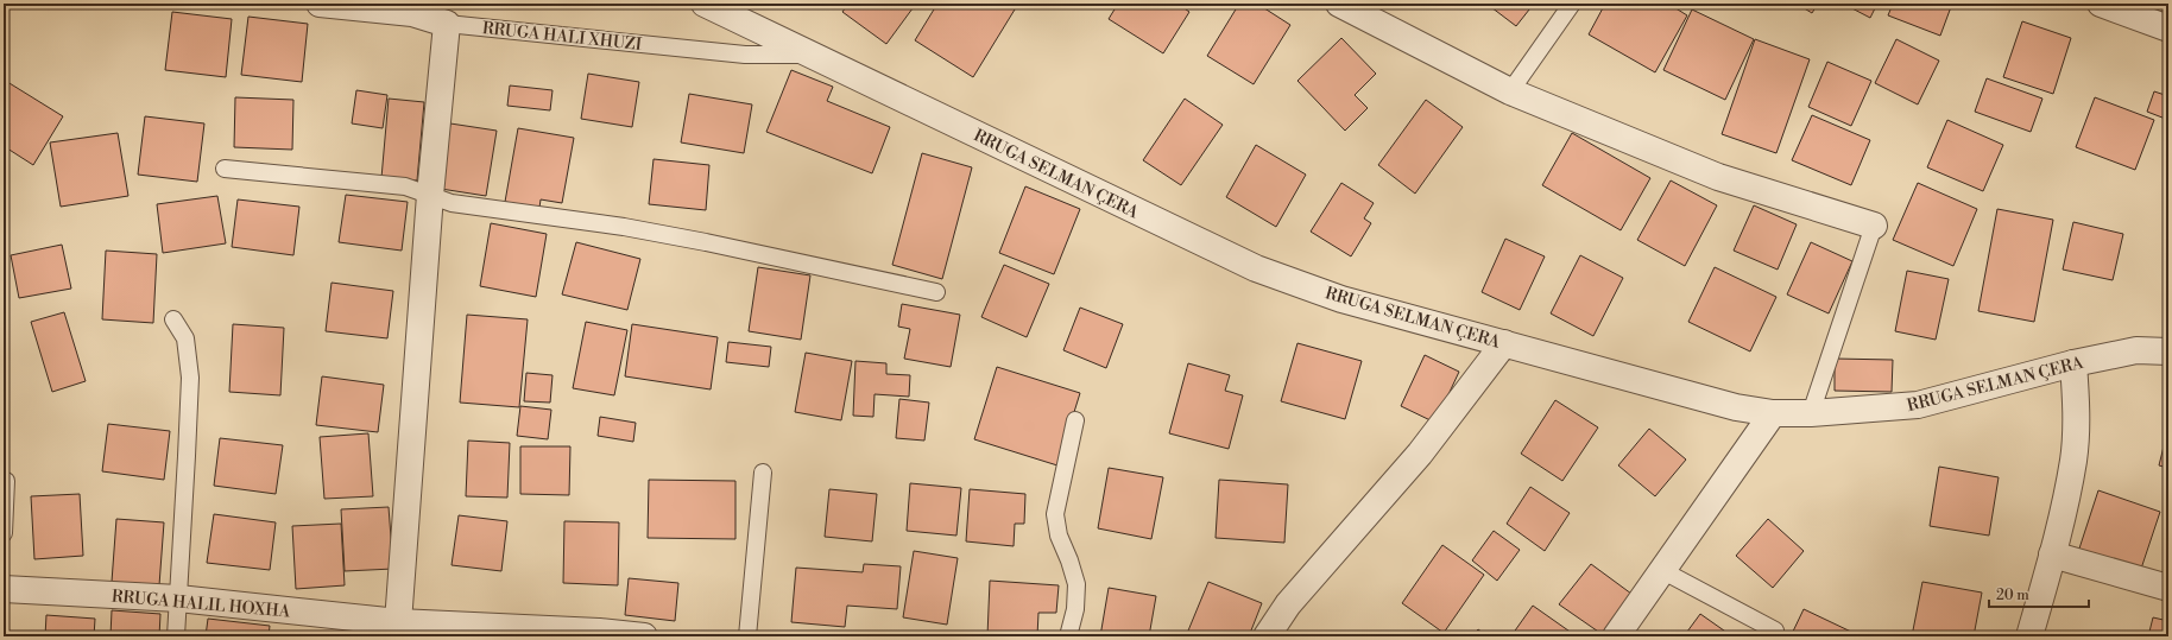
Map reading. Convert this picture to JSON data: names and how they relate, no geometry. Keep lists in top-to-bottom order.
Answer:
{
  "streets": {
    "street": ["RRUGA HALI XHUZI", "RRUGA SELMAN ÇERA", "RRUGA HALIL HOXHA"]
  },
  "crossings": [
    ["RRUGA HALI XHUZI", "RRUGA SELMAN ÇERA"]
  ],
  "scale_bar": "20 m"
}
